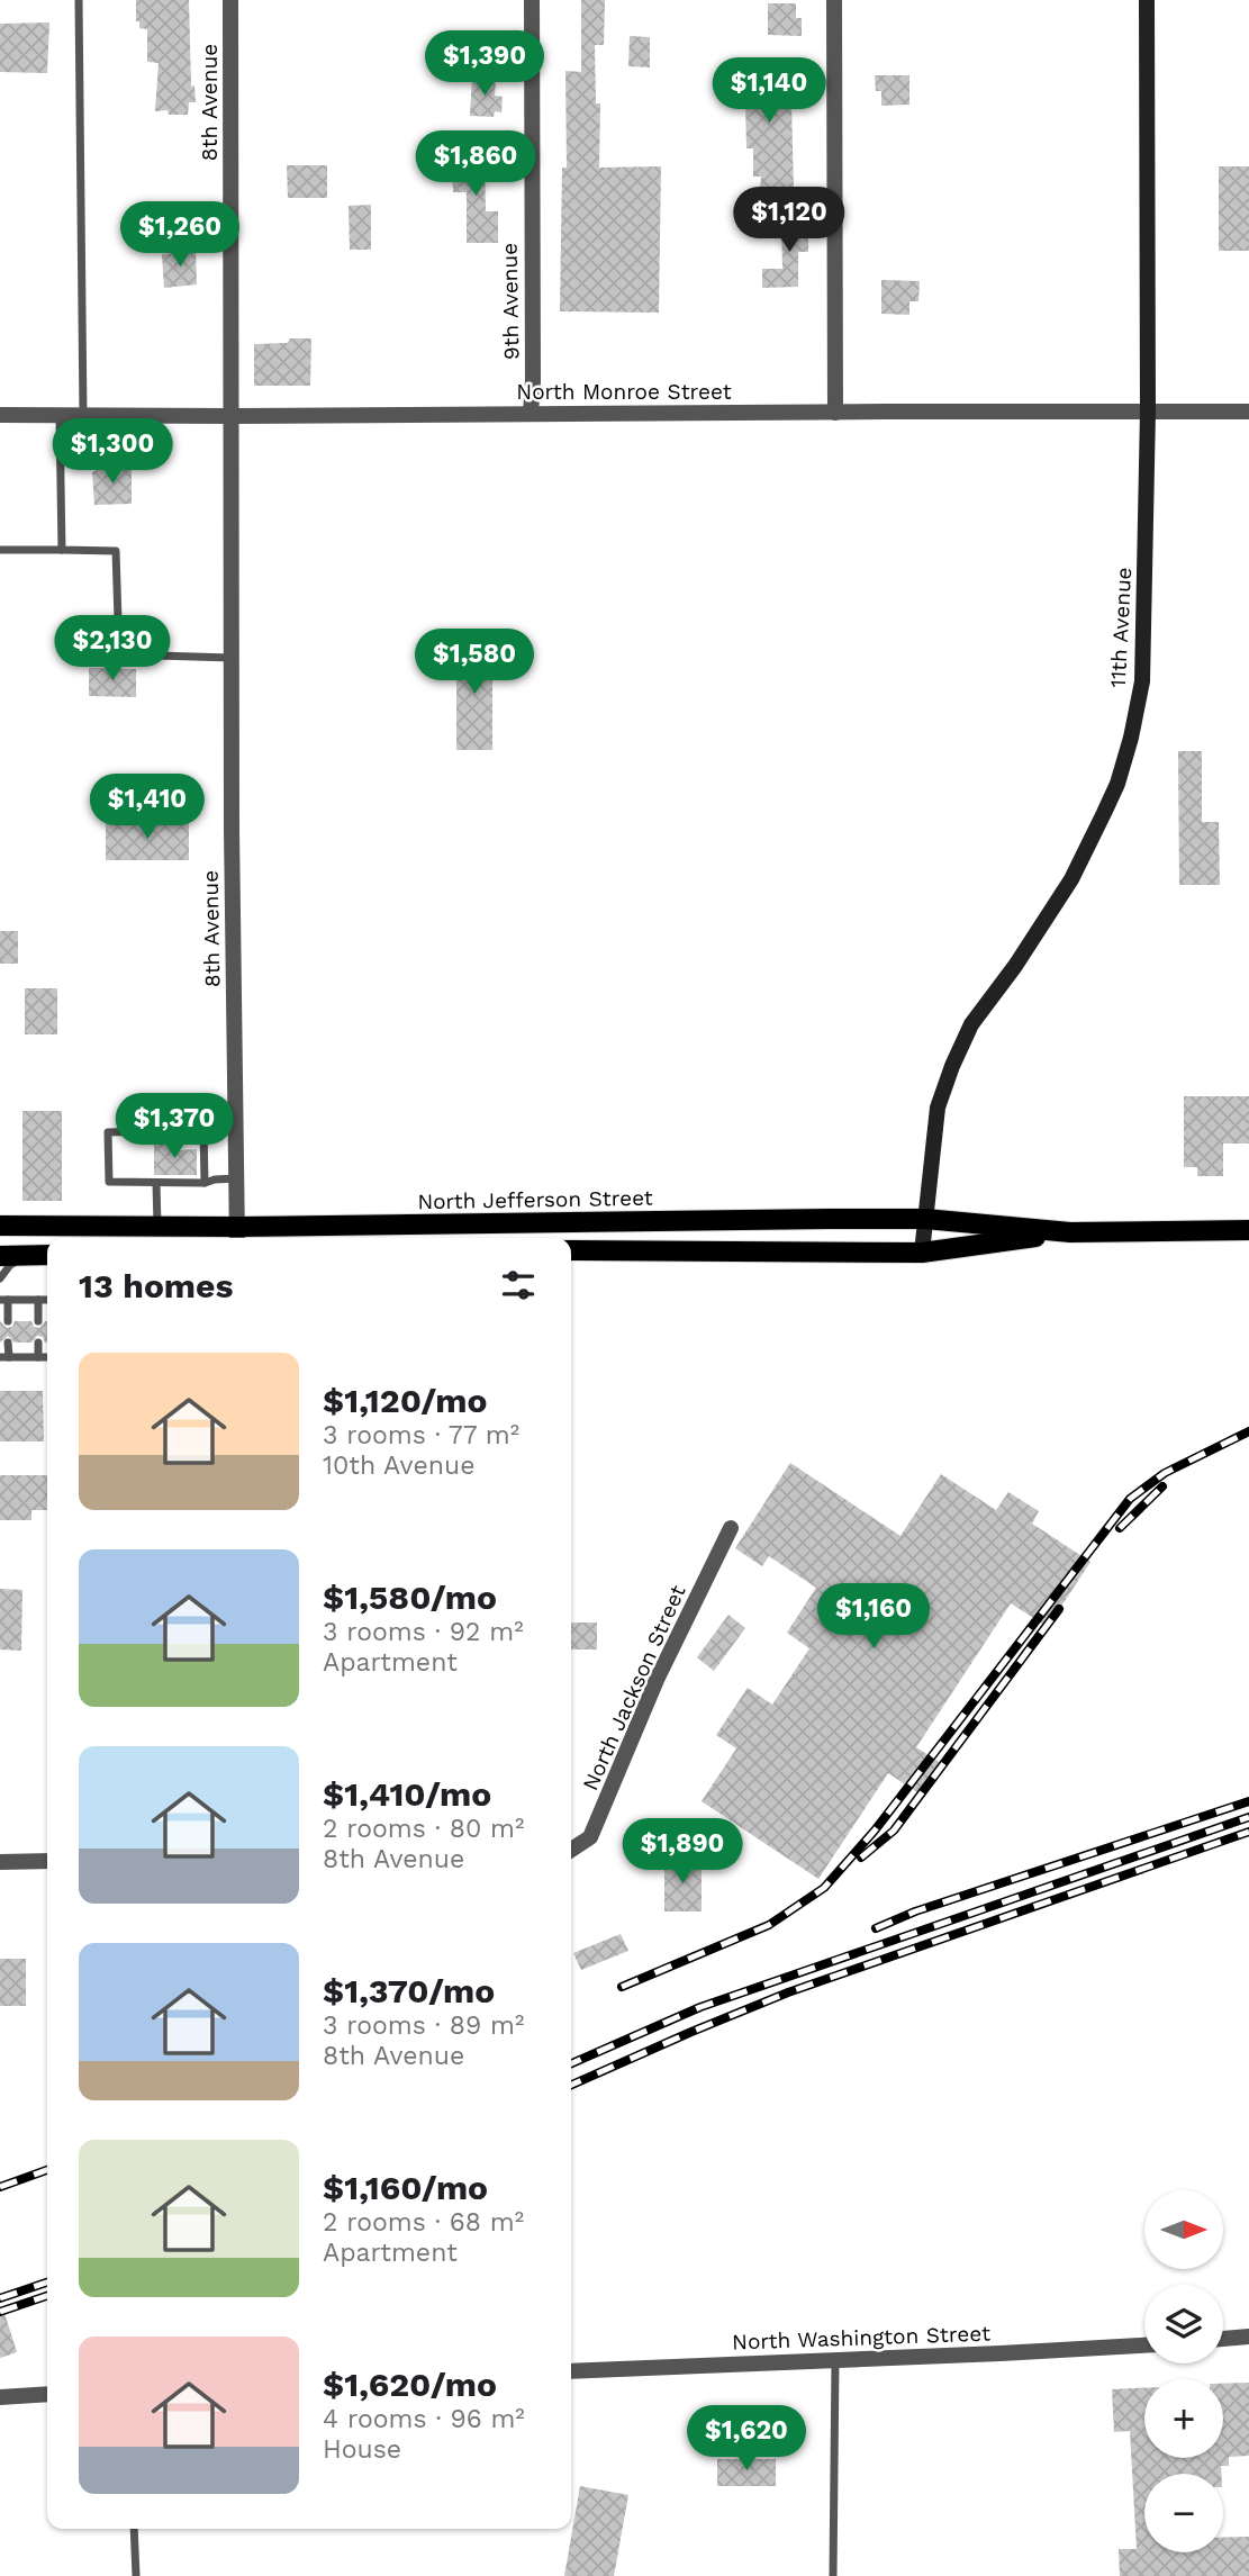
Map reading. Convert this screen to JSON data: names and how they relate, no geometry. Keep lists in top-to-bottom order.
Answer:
{
  "streets": {
    "main road": ["North Jefferson Street"],
    "street": [
      "8th Avenue",
      "9th Avenue",
      "North Monroe Street",
      "11th Avenue",
      "North Jackson Street",
      "North Washington Street"
    ]
  },
  "crossings": [
    ["8th Avenue", "North Monroe Street"],
    ["8th Avenue", "North Jefferson Street"],
    ["9th Avenue", "North Monroe Street"],
    ["North Monroe Street", "11th Avenue"],
    ["11th Avenue", "North Jefferson Street"]
  ],
  "north": "right",
  "page": {
    "price": [
      "$1,390",
      "$1,140",
      "$1,860",
      "$1,120",
      "$1,260",
      "$1,300",
      "$2,130",
      "$1,580",
      "$1,410",
      "$1,370",
      "$1,160",
      "$1,890",
      "$1,620"
    ],
    "heading": "13 homes",
    "list": [
      {
        "name": "$1,120/mo",
        "note": "3 rooms · 77 m² · 10th Avenue"
      },
      {
        "name": "$1,580/mo",
        "note": "3 rooms · 92 m² · Apartment"
      },
      {
        "name": "$1,410/mo",
        "note": "2 rooms · 80 m² · 8th Avenue"
      },
      {
        "name": "$1,370/mo",
        "note": "3 rooms · 89 m² · 8th Avenue"
      },
      {
        "name": "$1,160/mo",
        "note": "2 rooms · 68 m² · Apartment"
      },
      {
        "name": "$1,620/mo",
        "note": "4 rooms · 96 m² · House"
      }
    ],
    "map_buttons": ["+", "−"]
  }
}
